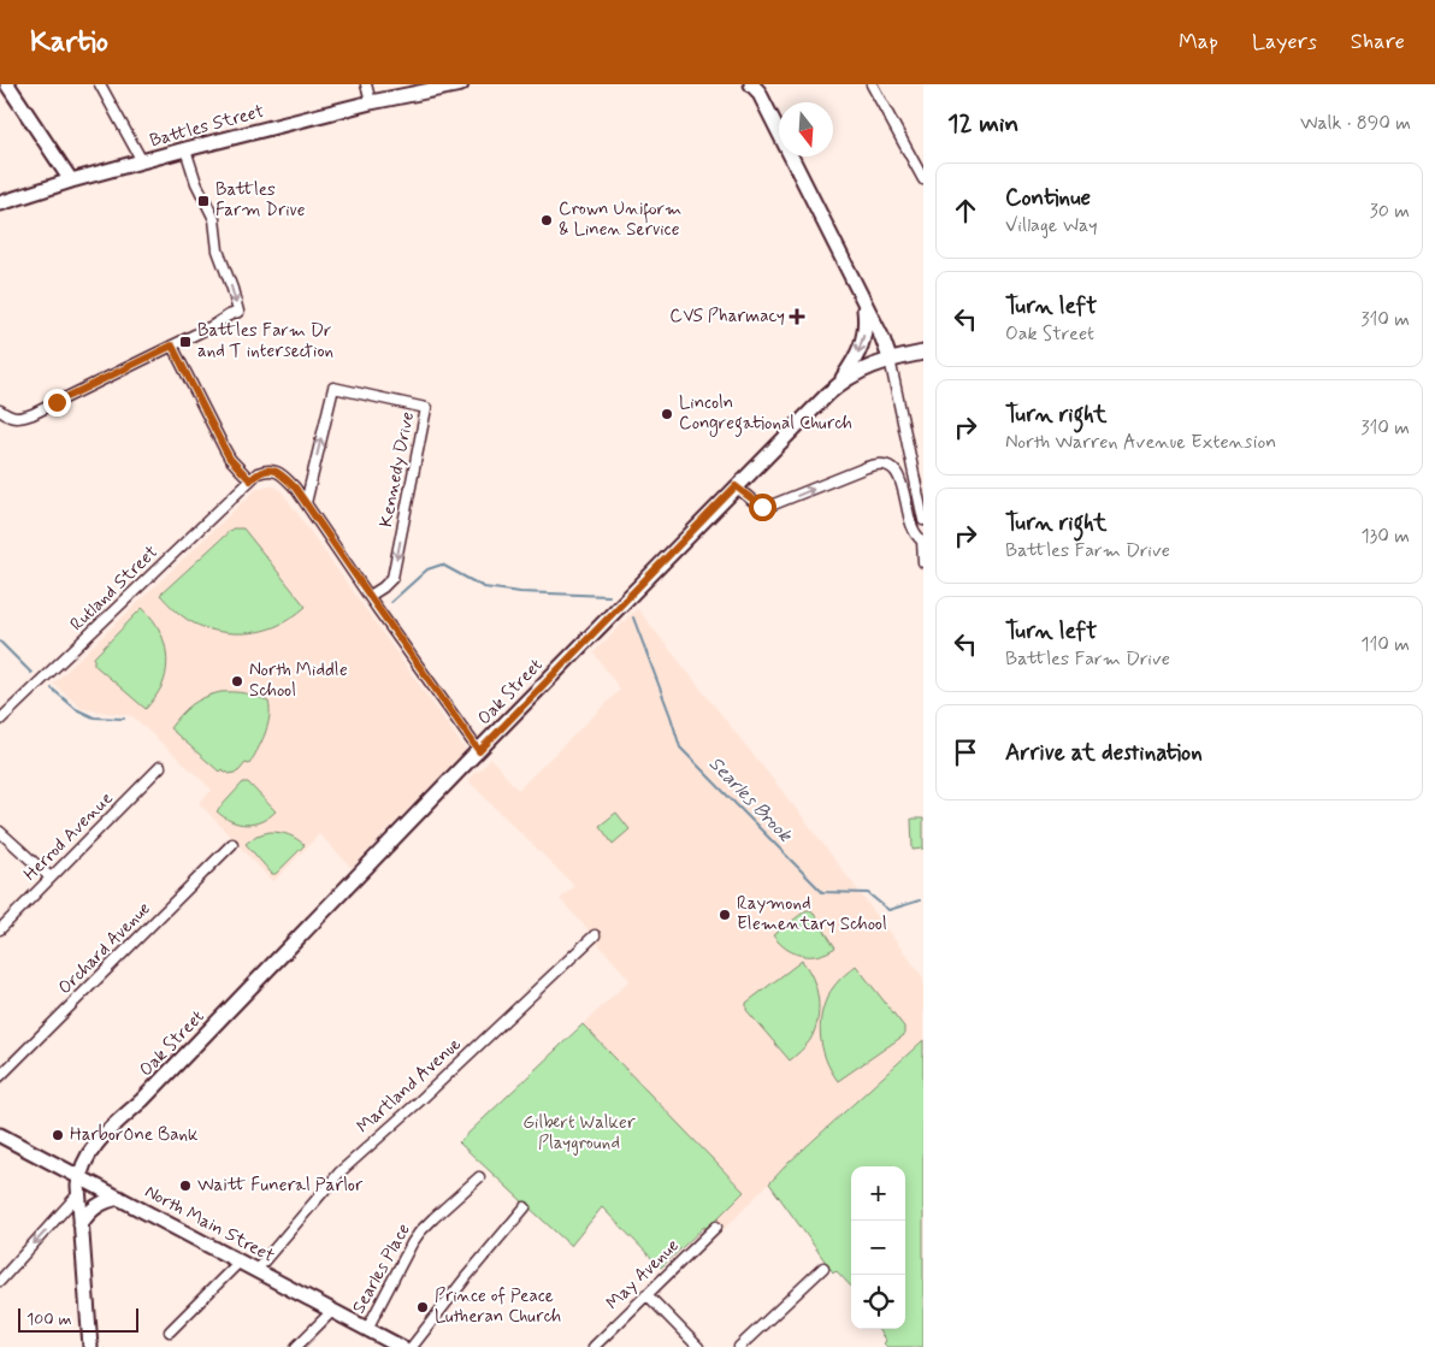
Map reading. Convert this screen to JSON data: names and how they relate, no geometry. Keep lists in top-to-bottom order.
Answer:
{
  "streets": {
    "main road": ["Battles Street", "Oak Street", "North Main Street"],
    "street": [
      "Kennedy Drive",
      "Rutland Street",
      "Herrod Avenue",
      "Orchard Avenue",
      "Martland Avenue",
      "Searles Place",
      "May Avenue"
    ]
  },
  "crossings": [
    ["Oak Street", "North Main Street"],
    ["Martland Avenue", "North Main Street"],
    ["North Main Street", "Searles Place"]
  ],
  "water": ["Searles Brook"],
  "parks": ["Gilbert Walker Playground"],
  "places": {
    "transit": ["Battles Farm Drive", "Battles Farm Dr and T intersection"],
    "other": [
      "Crown Uniform & Linen Service",
      "Lincoln Congregational Church",
      "North Middle School",
      "Raymond Elementary School",
      "HarborOne Bank",
      "Waitt Funeral Parlor",
      "Prince of Peace Lutheran Church"
    ],
    "health": ["CVS Pharmacy"]
  },
  "scale_bar": "100 m",
  "north": "bottom",
  "page": {
    "header": "Kartio",
    "nav": ["Map", "Layers", "Share"],
    "heading": ["12 min", "Walk · 890 m"],
    "list": [
      ["Continue", "Village Way", "30 m"],
      ["Turn left", "Oak Street", "310 m"],
      ["Turn right", "North Warren Avenue Extension", "310 m"],
      ["Turn right", "Battles Farm Drive", "130 m"],
      ["Turn left", "Battles Farm Drive", "110 m"],
      "Arrive at destination"
    ],
    "map_buttons": ["+", "−"],
    "scale": "100 m"
  }
}
